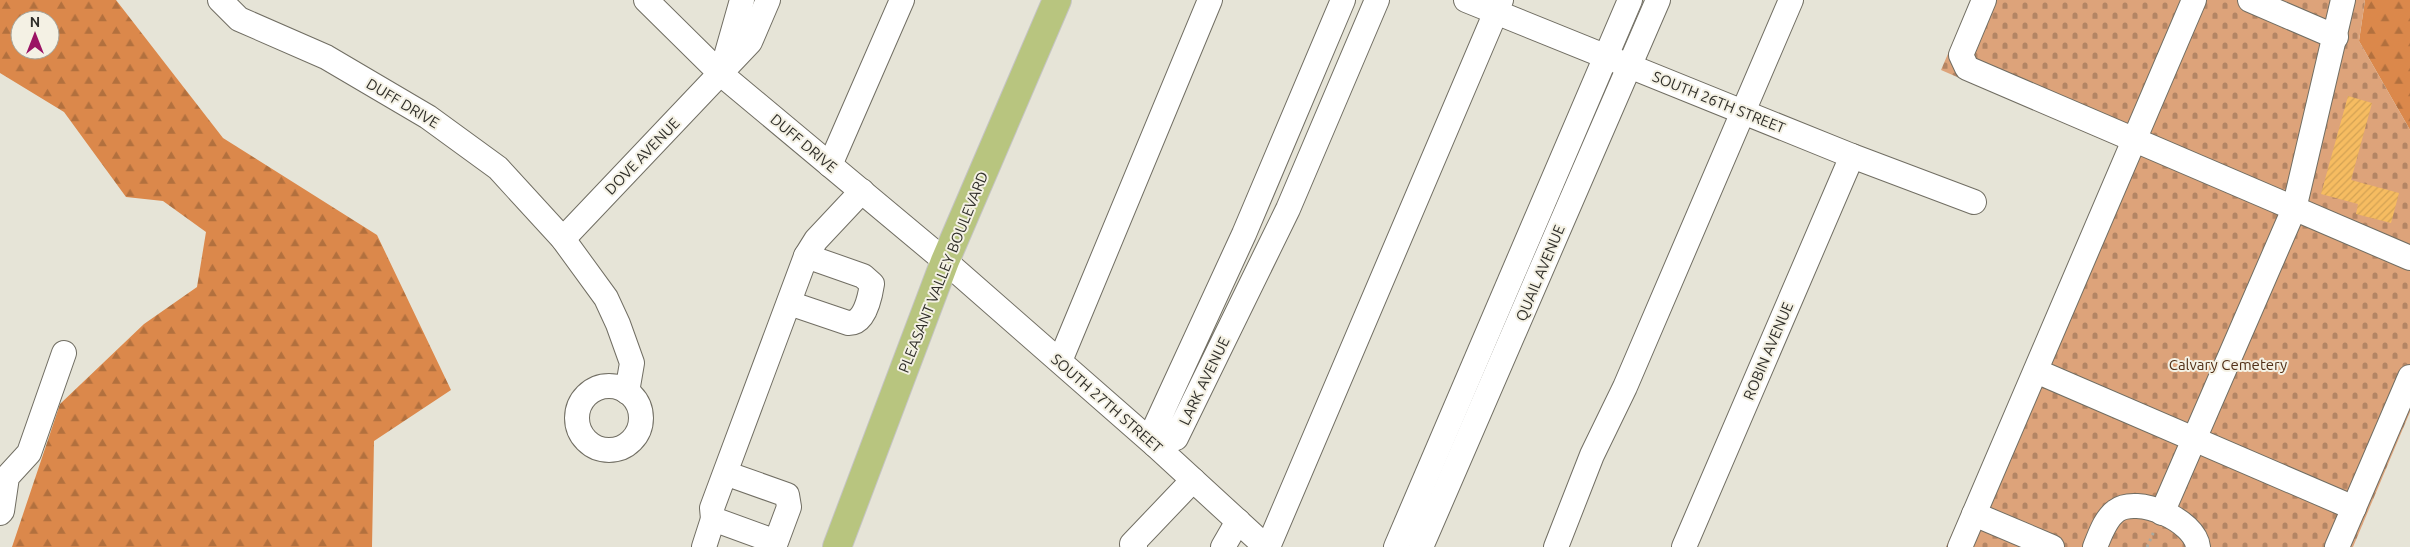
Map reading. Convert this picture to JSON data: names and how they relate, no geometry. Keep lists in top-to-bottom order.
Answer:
{
  "streets": {
    "main road": ["PLEASANT VALLEY BOULEVARD"],
    "street": [
      "SOUTH 26TH STREET",
      "DUFF DRIVE",
      "DOVE AVENUE",
      "QUAIL AVENUE",
      "ROBIN AVENUE",
      "LARK AVENUE",
      "SOUTH 27TH STREET"
    ]
  },
  "crossings": [
    ["SOUTH 26TH STREET", "QUAIL AVENUE"],
    ["SOUTH 26TH STREET", "ROBIN AVENUE"],
    ["DUFF DRIVE", "DOVE AVENUE"],
    ["DUFF DRIVE", "PLEASANT VALLEY BOULEVARD"],
    ["DUFF DRIVE", "SOUTH 27TH STREET"],
    ["PLEASANT VALLEY BOULEVARD", "SOUTH 27TH STREET"],
    ["LARK AVENUE", "SOUTH 27TH STREET"]
  ],
  "parks": ["Calvary Cemetery"],
  "north": "top"
}
